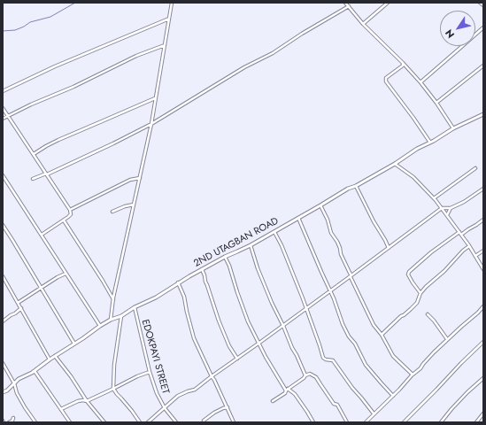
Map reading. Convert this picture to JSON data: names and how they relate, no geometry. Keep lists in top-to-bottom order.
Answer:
{
  "streets": {
    "street": ["2ND UTAGBAN ROAD", "EDOKPAYI STREET"]
  },
  "crossings": [
    ["2ND UTAGBAN ROAD", "EDOKPAYI STREET"]
  ],
  "north": "bottom left"
}
